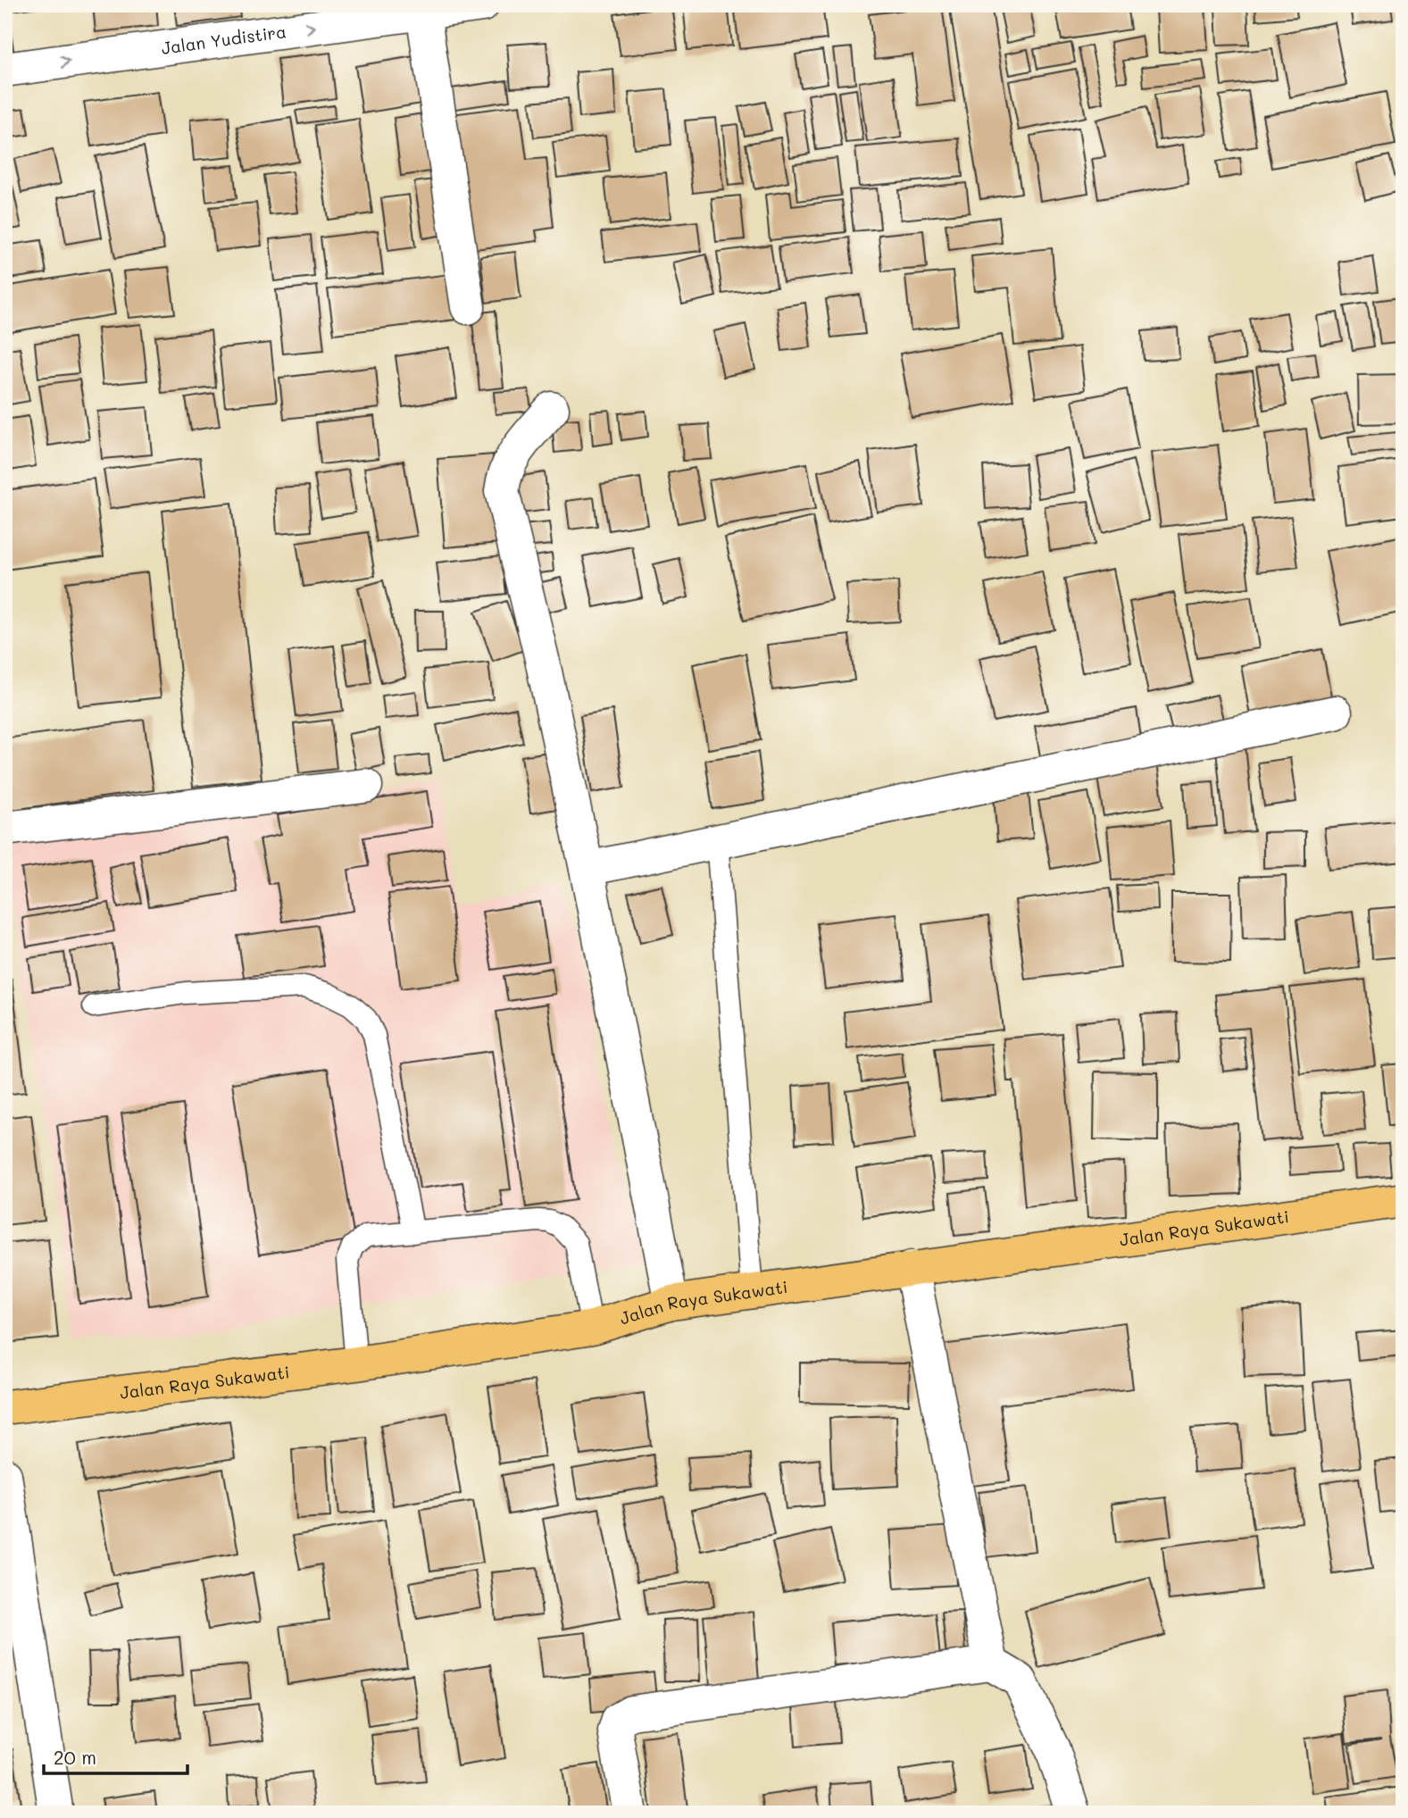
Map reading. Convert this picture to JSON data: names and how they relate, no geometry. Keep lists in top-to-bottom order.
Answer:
{
  "streets": {
    "highway": ["Jalan Raya Sukawati"],
    "street": ["Jalan Yudistira"]
  },
  "one_way": ["Jalan Yudistira"],
  "scale_bar": "20 m"
}
